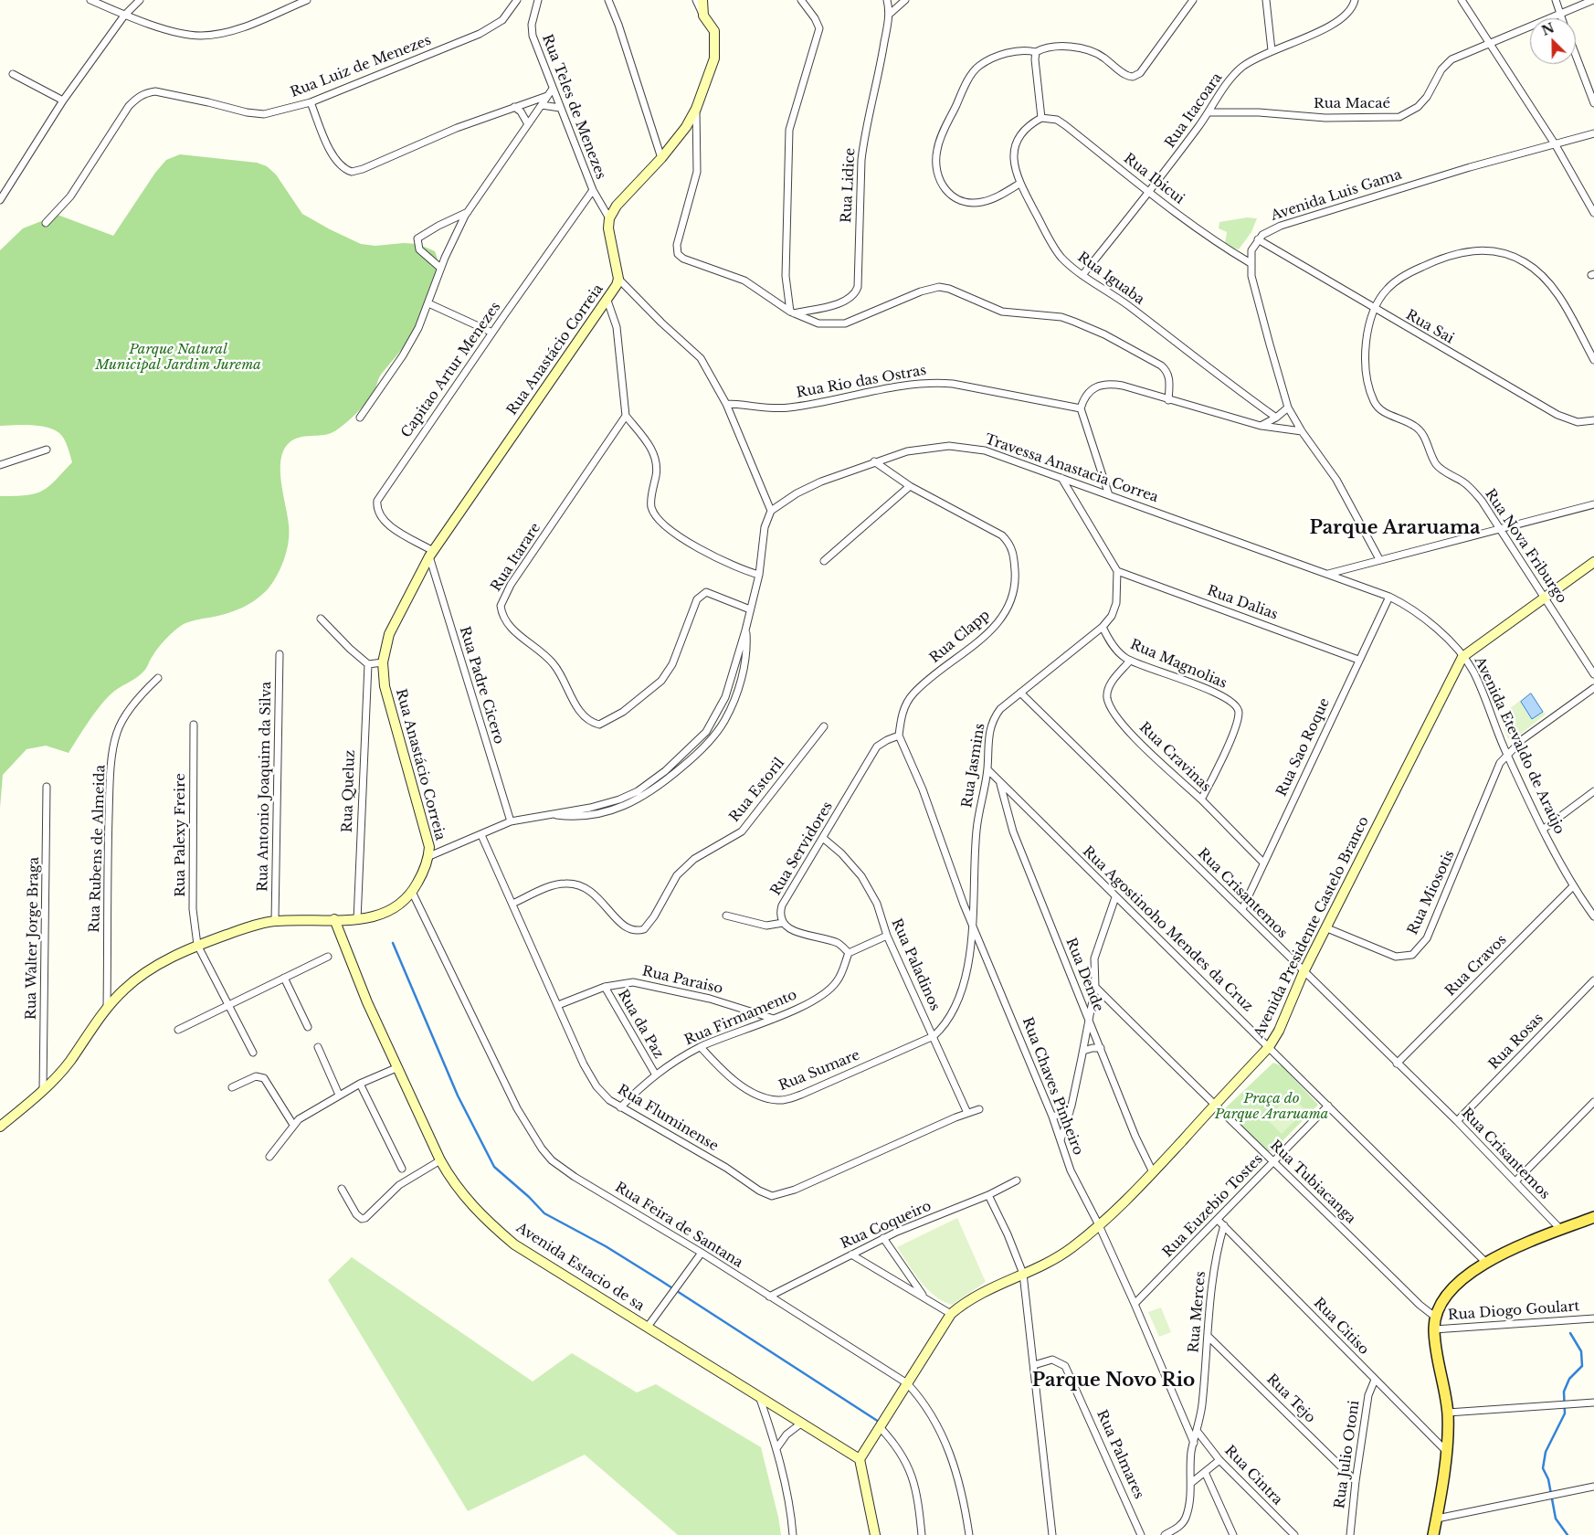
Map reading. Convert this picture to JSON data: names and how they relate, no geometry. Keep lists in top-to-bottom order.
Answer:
{
  "streets": {
    "street": [
      "Rua Luiz de Menezes",
      "Rua Macaé",
      "Rua Teles de Menezes",
      "Rua Itacoara",
      "Rua Ibicui",
      "Rua Lidice",
      "Avenida Luis Gama",
      "Rua Iguaba",
      "Rua Sai",
      "Rua Anastácio Correia",
      "Capitao Artur Menezes",
      "Rua Rio das Ostras",
      "Travessa Anastacia Correa",
      "Rua Nova Friburgo",
      "Rua Itarare",
      "Rua Dalias",
      "Rua Clapp",
      "Rua Magnolias",
      "Rua Padre Cicero",
      "Avenida Etevaldo de Araújo",
      "Rua Sao Roque",
      "Rua Cravinas",
      "Rua Jasmins",
      "Rua Antonio Joaquim da Silva",
      "Rua Estoril",
      "Rua Queluz",
      "Rua Palexy Freire",
      "Rua Rubens de Almeida",
      "Rua Servidores",
      "Rua Miosotis",
      "Rua Crisantemos",
      "Avenida Presidente Castelo Branco",
      "Rua Agostinoho Mendes da Cruz",
      "Rua Walter Jorge Braga",
      "Rua Paladinos",
      "Rua Cravos",
      "Rua Dende",
      "Rua Paraiso",
      "Rua Firmamento",
      "Rua da Paz",
      "Rua Rosas",
      "Rua Sumare",
      "Rua Chaves Pinheiro",
      "Rua Fluminense",
      "Rua Tubiacanga",
      "Rua Euzebio Tostes",
      "Rua Feira de Santana",
      "Rua Coqueiro",
      "Avenida Estacio de sa",
      "Rua Diogo Goulart",
      "Rua Merces",
      "Rua Citiso",
      "Rua Tejo",
      "Rua Palmares",
      "Rua Julio Otoni",
      "Rua Cintra"
    ]
  },
  "crossings": [
    ["Rua Macaé", "Rua Itacoara"],
    ["Rua Teles de Menezes", "Rua Anastácio Correia"],
    ["Rua Teles de Menezes", "Capitao Artur Menezes"],
    ["Rua Itacoara", "Rua Ibicui"],
    ["Rua Itacoara", "Rua Iguaba"],
    ["Rua Ibicui", "Rua Iguaba"],
    ["Avenida Luis Gama", "Rua Sai"],
    ["Rua Sai", "Rua Nova Friburgo"],
    ["Rua Anastácio Correia", "Capitao Artur Menezes"],
    ["Rua Anastácio Correia", "Rua Padre Cicero"],
    ["Rua Anastácio Correia", "Rua Antonio Joaquim da Silva"],
    ["Rua Anastácio Correia", "Rua Queluz"],
    ["Rua Anastácio Correia", "Rua Palexy Freire"],
    ["Rua Anastácio Correia", "Rua Rubens de Almeida"],
    ["Rua Anastácio Correia", "Rua Walter Jorge Braga"],
    ["Rua Anastácio Correia", "Rua Feira de Santana"],
    ["Rua Anastácio Correia", "Avenida Estacio de sa"],
    ["Capitao Artur Menezes", "Rua Padre Cicero"],
    ["Travessa Anastacia Correa", "Rua Clapp"],
    ["Travessa Anastacia Correa", "Avenida Etevaldo de Araújo"],
    ["Travessa Anastacia Correa", "Rua Sao Roque"],
    ["Travessa Anastacia Correa", "Avenida Presidente Castelo Branco"],
    ["Rua Nova Friburgo", "Avenida Presidente Castelo Branco"],
    ["Rua Dalias", "Rua Sao Roque"],
    ["Rua Dalias", "Rua Jasmins"],
    ["Rua Clapp", "Rua Servidores"],
    ["Rua Clapp", "Rua Chaves Pinheiro"],
    ["Rua Magnolias", "Rua Cravinas"],
    ["Rua Magnolias", "Rua Jasmins"],
    ["Avenida Etevaldo de Araújo", "Rua Miosotis"],
    ["Avenida Etevaldo de Araújo", "Avenida Presidente Castelo Branco"],
    ["Avenida Etevaldo de Araújo", "Rua Cravos"],
    ["Rua Sao Roque", "Rua Cravinas"],
    ["Rua Sao Roque", "Rua Crisantemos"],
    ["Rua Jasmins", "Rua Crisantemos"],
    ["Rua Jasmins", "Rua Agostinoho Mendes da Cruz"],
    ["Rua Jasmins", "Rua Paladinos"],
    ["Rua Jasmins", "Rua Sumare"],
    ["Rua Jasmins", "Rua Chaves Pinheiro"],
    ["Rua Estoril", "Rua Fluminense"],
    ["Rua Servidores", "Rua Paladinos"],
    ["Rua Servidores", "Rua Chaves Pinheiro"],
    ["Rua Miosotis", "Avenida Presidente Castelo Branco"],
    ["Rua Crisantemos", "Avenida Presidente Castelo Branco"],
    ["Rua Crisantemos", "Rua Cravos"],
    ["Rua Crisantemos", "Rua Rosas"],
    ["Avenida Presidente Castelo Branco", "Rua Agostinoho Mendes da Cruz"],
    ["Avenida Presidente Castelo Branco", "Rua Dende"],
    ["Avenida Presidente Castelo Branco", "Rua Chaves Pinheiro"],
    ["Avenida Presidente Castelo Branco", "Rua Tubiacanga"],
    ["Avenida Presidente Castelo Branco", "Rua Feira de Santana"],
    ["Avenida Presidente Castelo Branco", "Avenida Estacio de sa"],
    ["Rua Agostinoho Mendes da Cruz", "Rua Dende"],
    ["Rua Agostinoho Mendes da Cruz", "Rua Euzebio Tostes"],
    ["Rua Paladinos", "Rua Sumare"],
    ["Rua Paladinos", "Rua Fluminense"],
    ["Rua Paraiso", "Rua Firmamento"],
    ["Rua Paraiso", "Rua da Paz"],
    ["Rua Paraiso", "Rua Fluminense"],
    ["Rua Firmamento", "Rua da Paz"],
    ["Rua Firmamento", "Rua Sumare"],
    ["Rua Firmamento", "Rua Fluminense"],
    ["Rua Chaves Pinheiro", "Rua Euzebio Tostes"],
    ["Rua Chaves Pinheiro", "Rua Merces"],
    ["Rua Tubiacanga", "Rua Euzebio Tostes"],
    ["Rua Euzebio Tostes", "Rua Merces"],
    ["Rua Euzebio Tostes", "Rua Citiso"],
    ["Rua Feira de Santana", "Rua Coqueiro"],
    ["Rua Merces", "Rua Citiso"],
    ["Rua Merces", "Rua Tejo"],
    ["Rua Merces", "Rua Cintra"],
    ["Rua Citiso", "Rua Julio Otoni"],
    ["Rua Tejo", "Rua Julio Otoni"]
  ],
  "districts": ["Parque Araruama", "Parque Novo Rio"],
  "parks": ["Parque Natural Municipal Jardim Jurema", "Praça do Parque Araruama"],
  "north": "top left"
}
